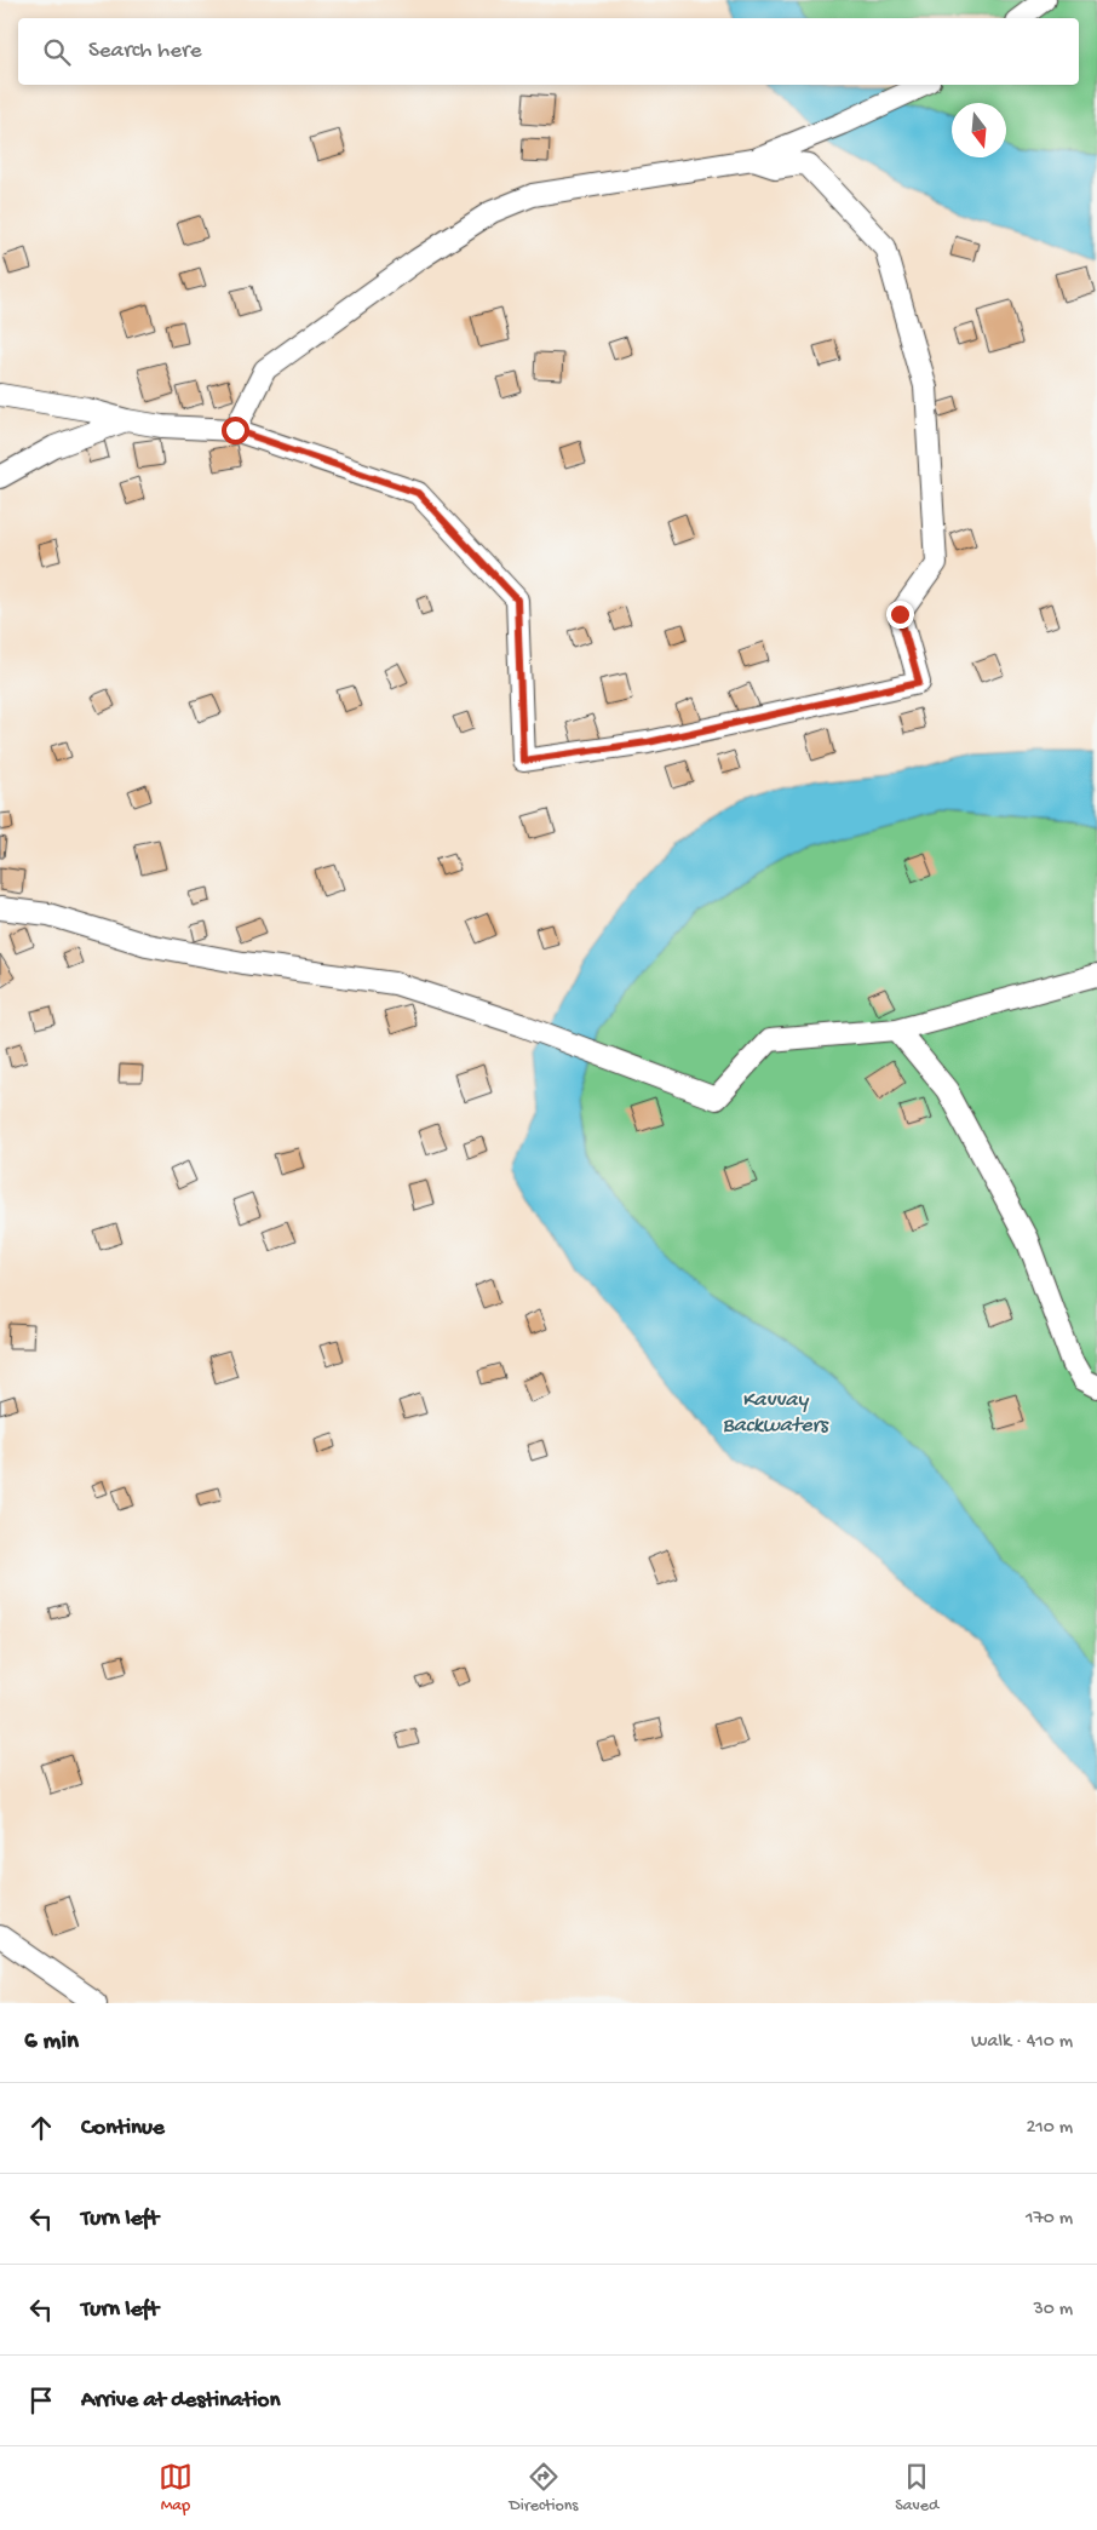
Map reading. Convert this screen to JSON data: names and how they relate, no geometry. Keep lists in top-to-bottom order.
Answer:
{
  "water": ["Kavvay Backwaters"],
  "north": "bottom",
  "page": {
    "search": "Search here",
    "heading": ["6 min", "Walk · 410 m"],
    "list": [
      ["Continue", "210 m"],
      ["Turn left", "170 m"],
      ["Turn left", "30 m"],
      "Arrive at destination"
    ],
    "nav": ["Map", "Directions", "Saved"]
  }
}
